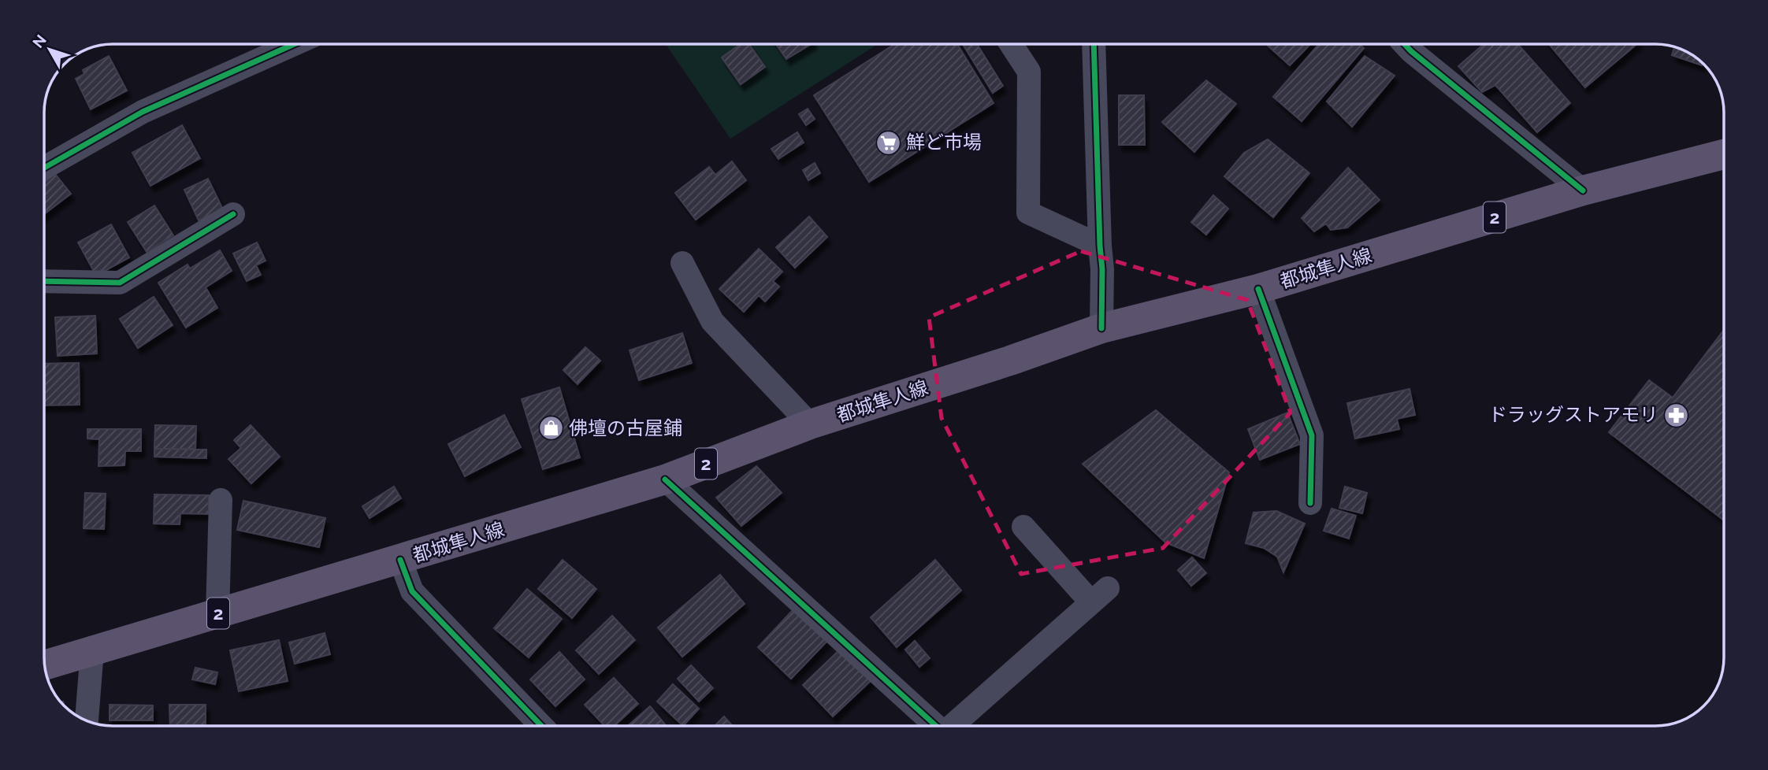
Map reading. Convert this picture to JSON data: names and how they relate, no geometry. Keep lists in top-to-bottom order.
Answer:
{
  "streets": {
    "main road": ["2", "都城隼人線"]
  },
  "places": {
    "supermarket": ["鮮ど市場"],
    "pharmacy": ["ドラッグストアモリ"],
    "shop": ["佛壇の古屋鋪"]
  },
  "north": "top left"
}
